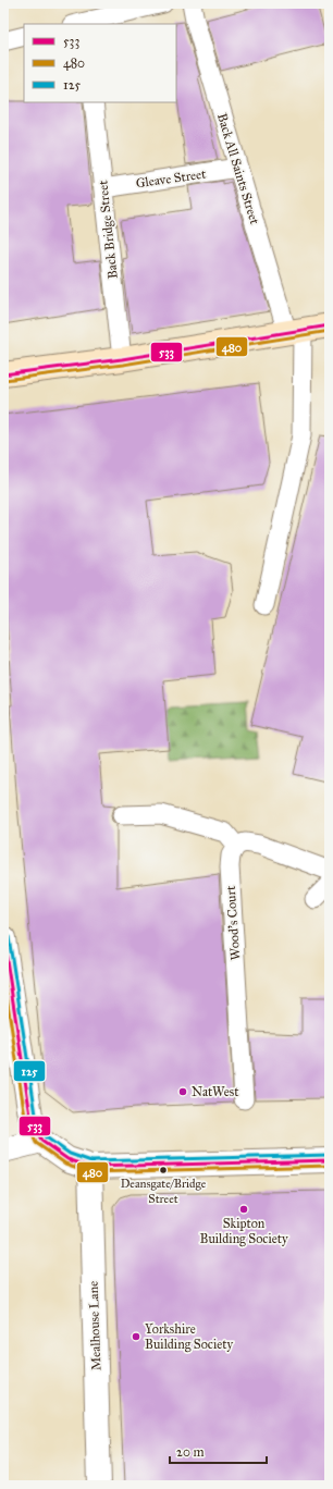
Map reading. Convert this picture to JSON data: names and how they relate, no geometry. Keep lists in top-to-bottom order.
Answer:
{
  "streets": {
    "street": ["Mealhouse Lane"],
    "lane": [
      "Back All Saints Street",
      "Gleave Street",
      "Back Bridge Street",
      "Wood's Court"
    ]
  },
  "crossings": [
    ["Back All Saints Street", "Gleave Street"],
    ["Gleave Street", "Back Bridge Street"]
  ],
  "places": [
    "NatWest",
    "Deansgate/Bridge Street",
    "Skipton Building Society",
    "Yorkshire Building Society"
  ],
  "lines": ["transit line 533", "transit line 480", "transit line 125"],
  "legend": ["533", "480", "125"],
  "scale_bar": "20 m"
}
